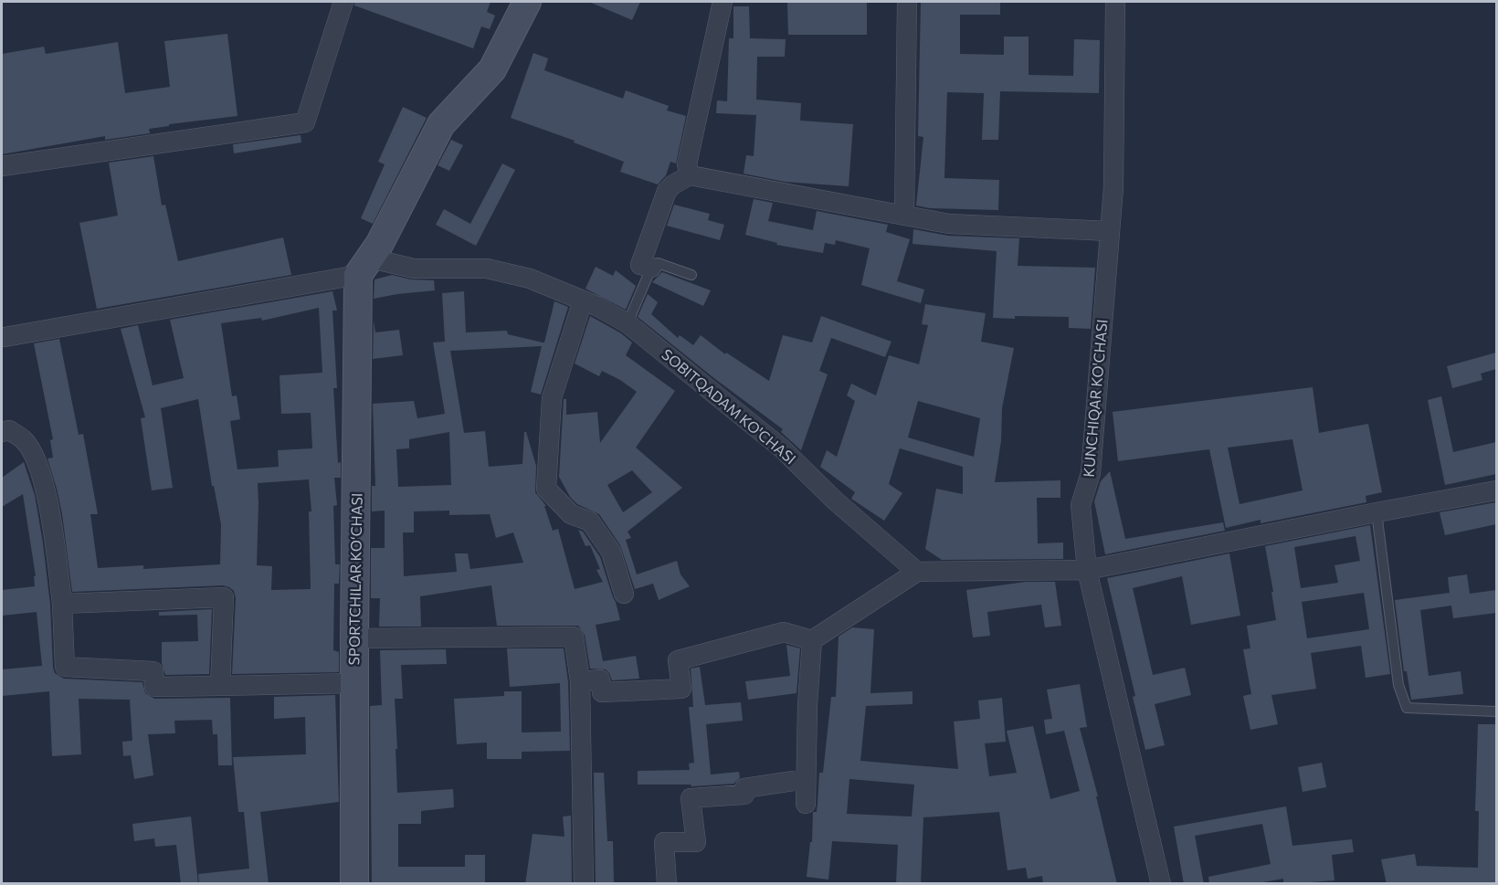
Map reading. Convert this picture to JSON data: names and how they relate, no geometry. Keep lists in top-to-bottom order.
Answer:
{
  "streets": {
    "street": ["KUNCHIQAR KO'CHASI", "SOBITQADAM KO'CHASI", "SPORTCHILAR KO‘CHASI"]
  },
  "crossings": [
    ["SOBITQADAM KO'CHASI", "SPORTCHILAR KO‘CHASI"]
  ]
}
